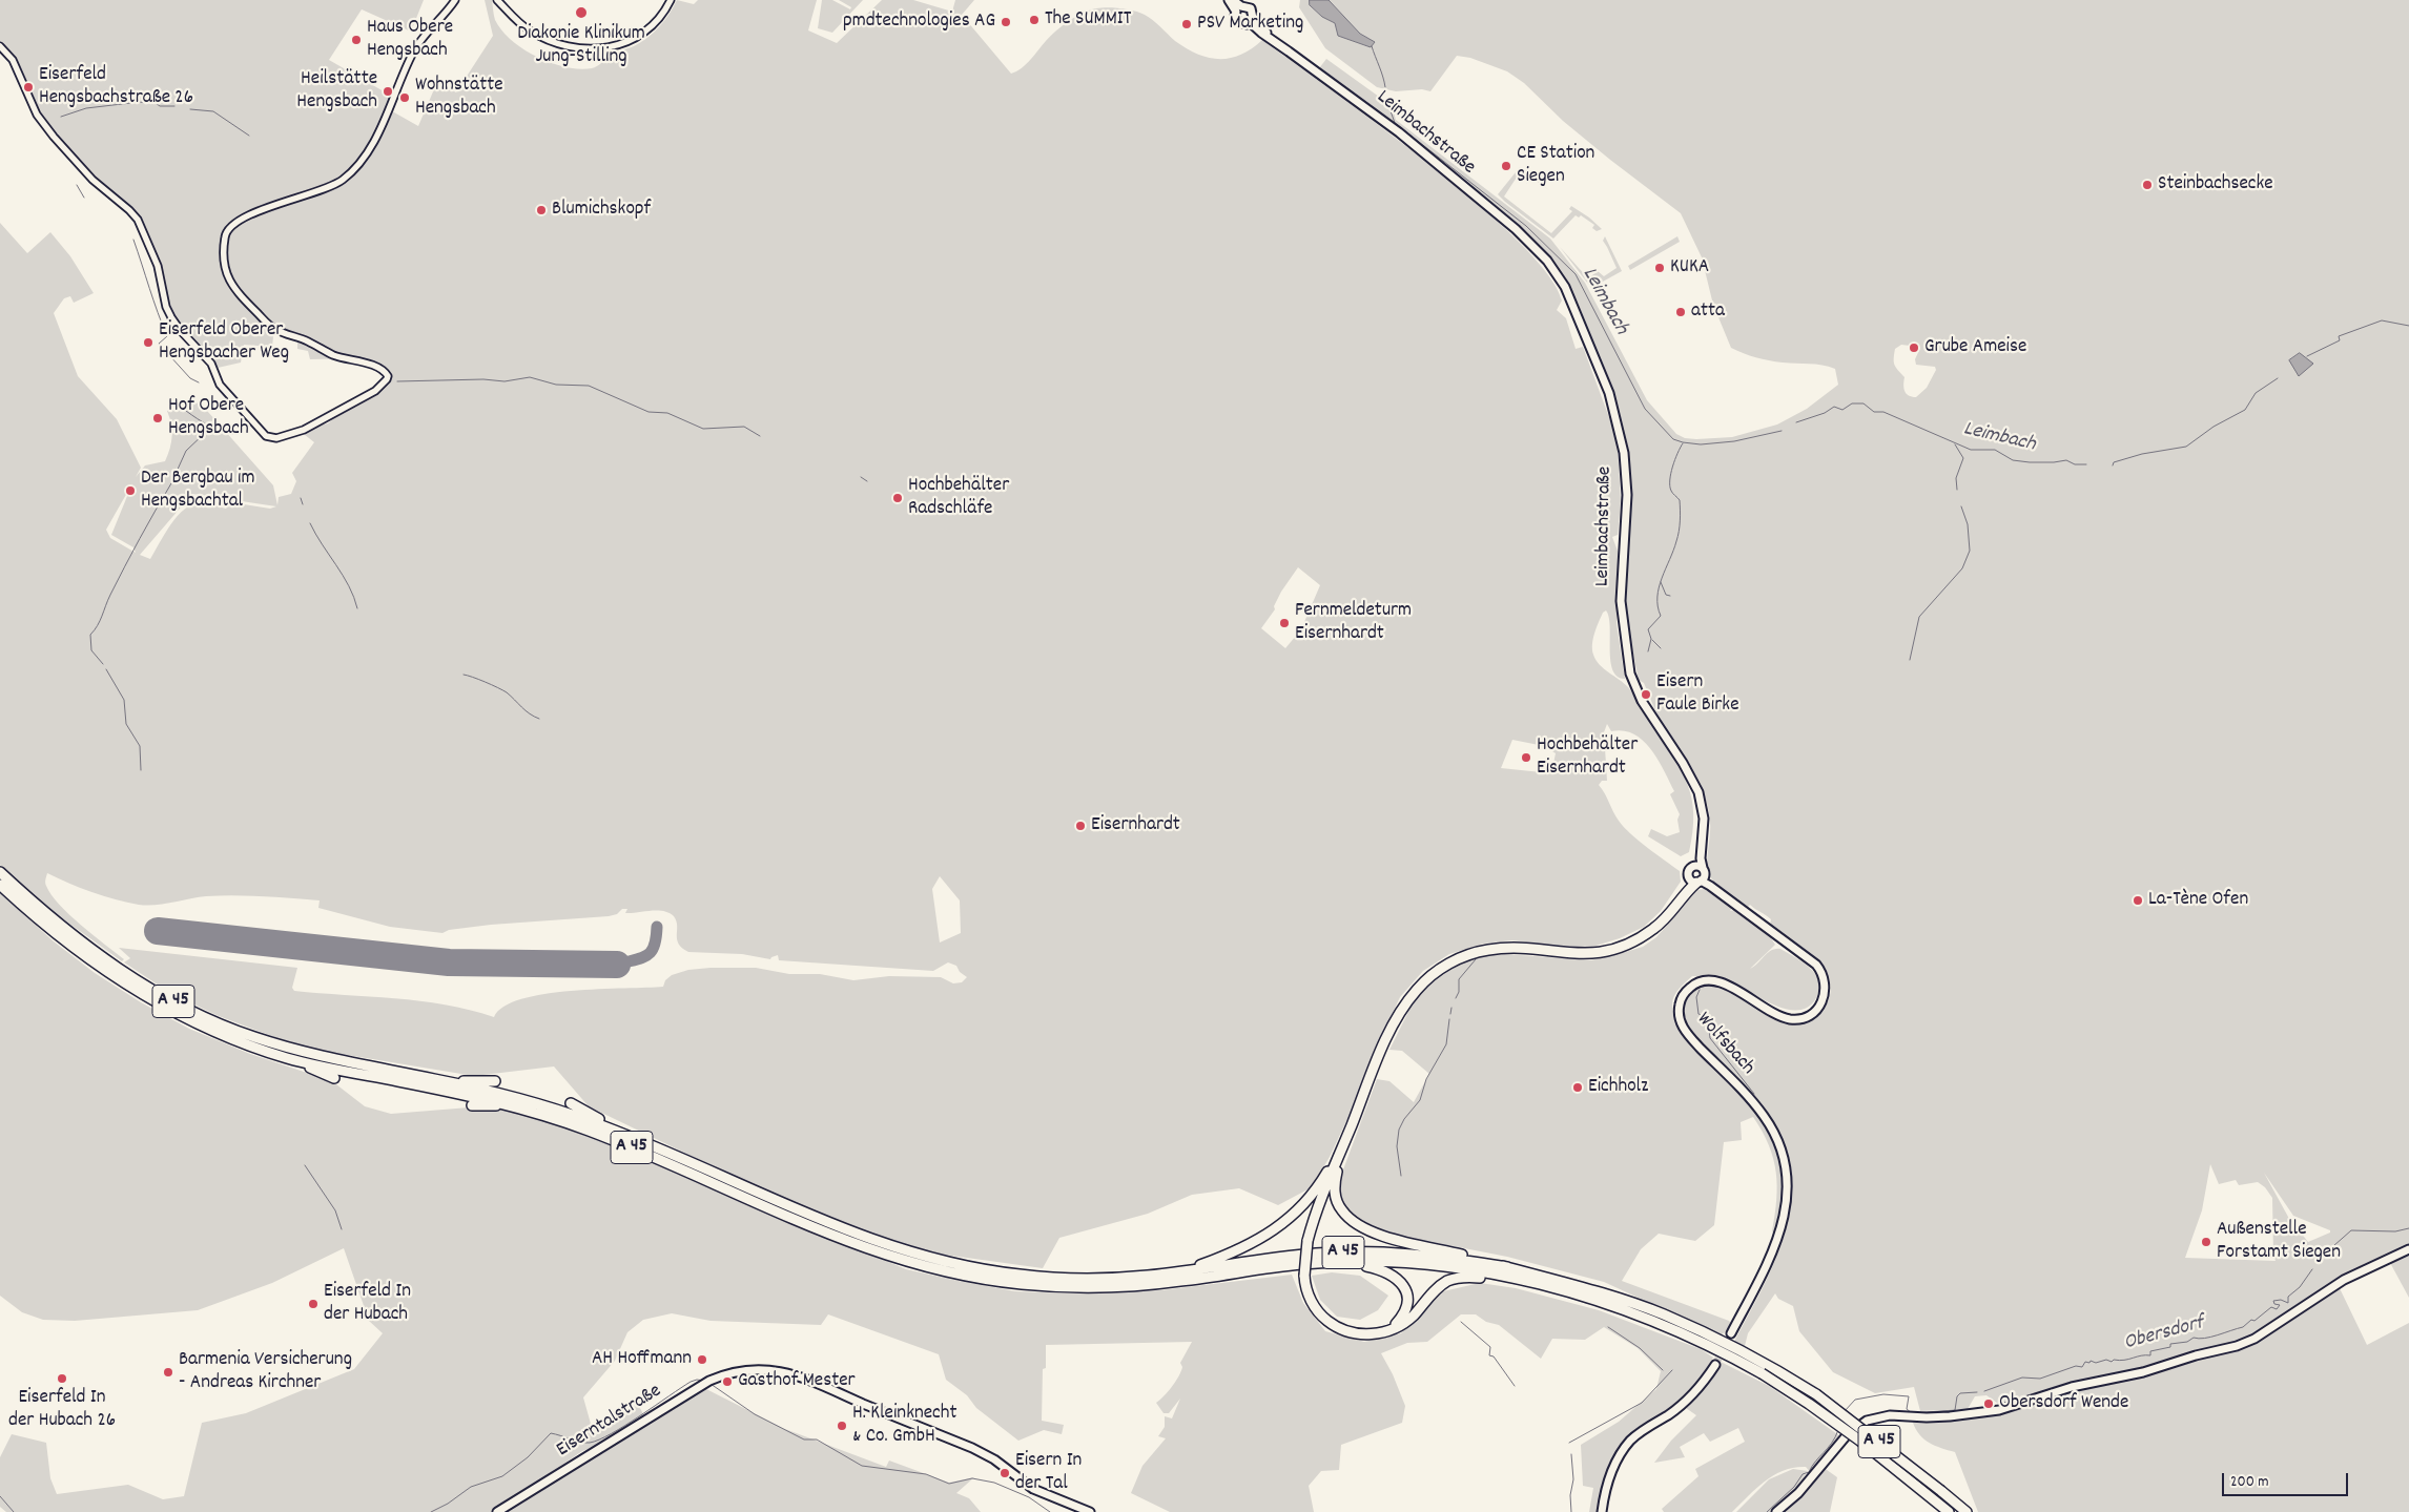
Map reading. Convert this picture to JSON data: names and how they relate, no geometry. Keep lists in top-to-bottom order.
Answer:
{
  "streets": {
    "highway": ["A 45"],
    "main road": ["Leimbachstraße", "Wolfsbach", "Eiserntalstraße"]
  },
  "crossings": [
    ["Leimbachstraße", "Wolfsbach"]
  ],
  "water": ["Leimbach", "Obersdorf"],
  "places": [
    "Diakonie Klinikum Jung-Stilling",
    "The SUMMIT",
    "pmdtechnologies AG",
    "PSV Marketing",
    "Haus Obere Hengsbach",
    "Eiserfeld Hengsbachstraße 26",
    "Heilstätte Hengsbach",
    "Wohnstätte Hengsbach",
    "CE Station Siegen",
    "Steinbachsecke",
    "Blumichskopf",
    "KUKA",
    "atta",
    "Eiserfeld Oberer Hengsbacher Weg",
    "Grube Ameise",
    "Hof Obere Hengsbach",
    "Der Bergbau im Hengsbachtal",
    "Hochbehälter Radschläfe",
    "Fernmeldeturm Eisernhardt",
    "Eisern Faule Birke",
    "Hochbehälter Eisernhardt",
    "Eisernhardt",
    "La-Tène Ofen",
    "Eichholz",
    "Außenstelle Forstamt Siegen",
    "Eiserfeld In der Hubach",
    "AH Hoffmann",
    "Barmenia Versicherung - Andreas Kirchner",
    "Eiserfeld In der Hubach 26",
    "Gasthof Mester",
    "Obersdorf Wende",
    "H. Kleinknecht & Co. GmbH",
    "Eisern In der Tal"
  ],
  "scale_bar": "200 m"
}
